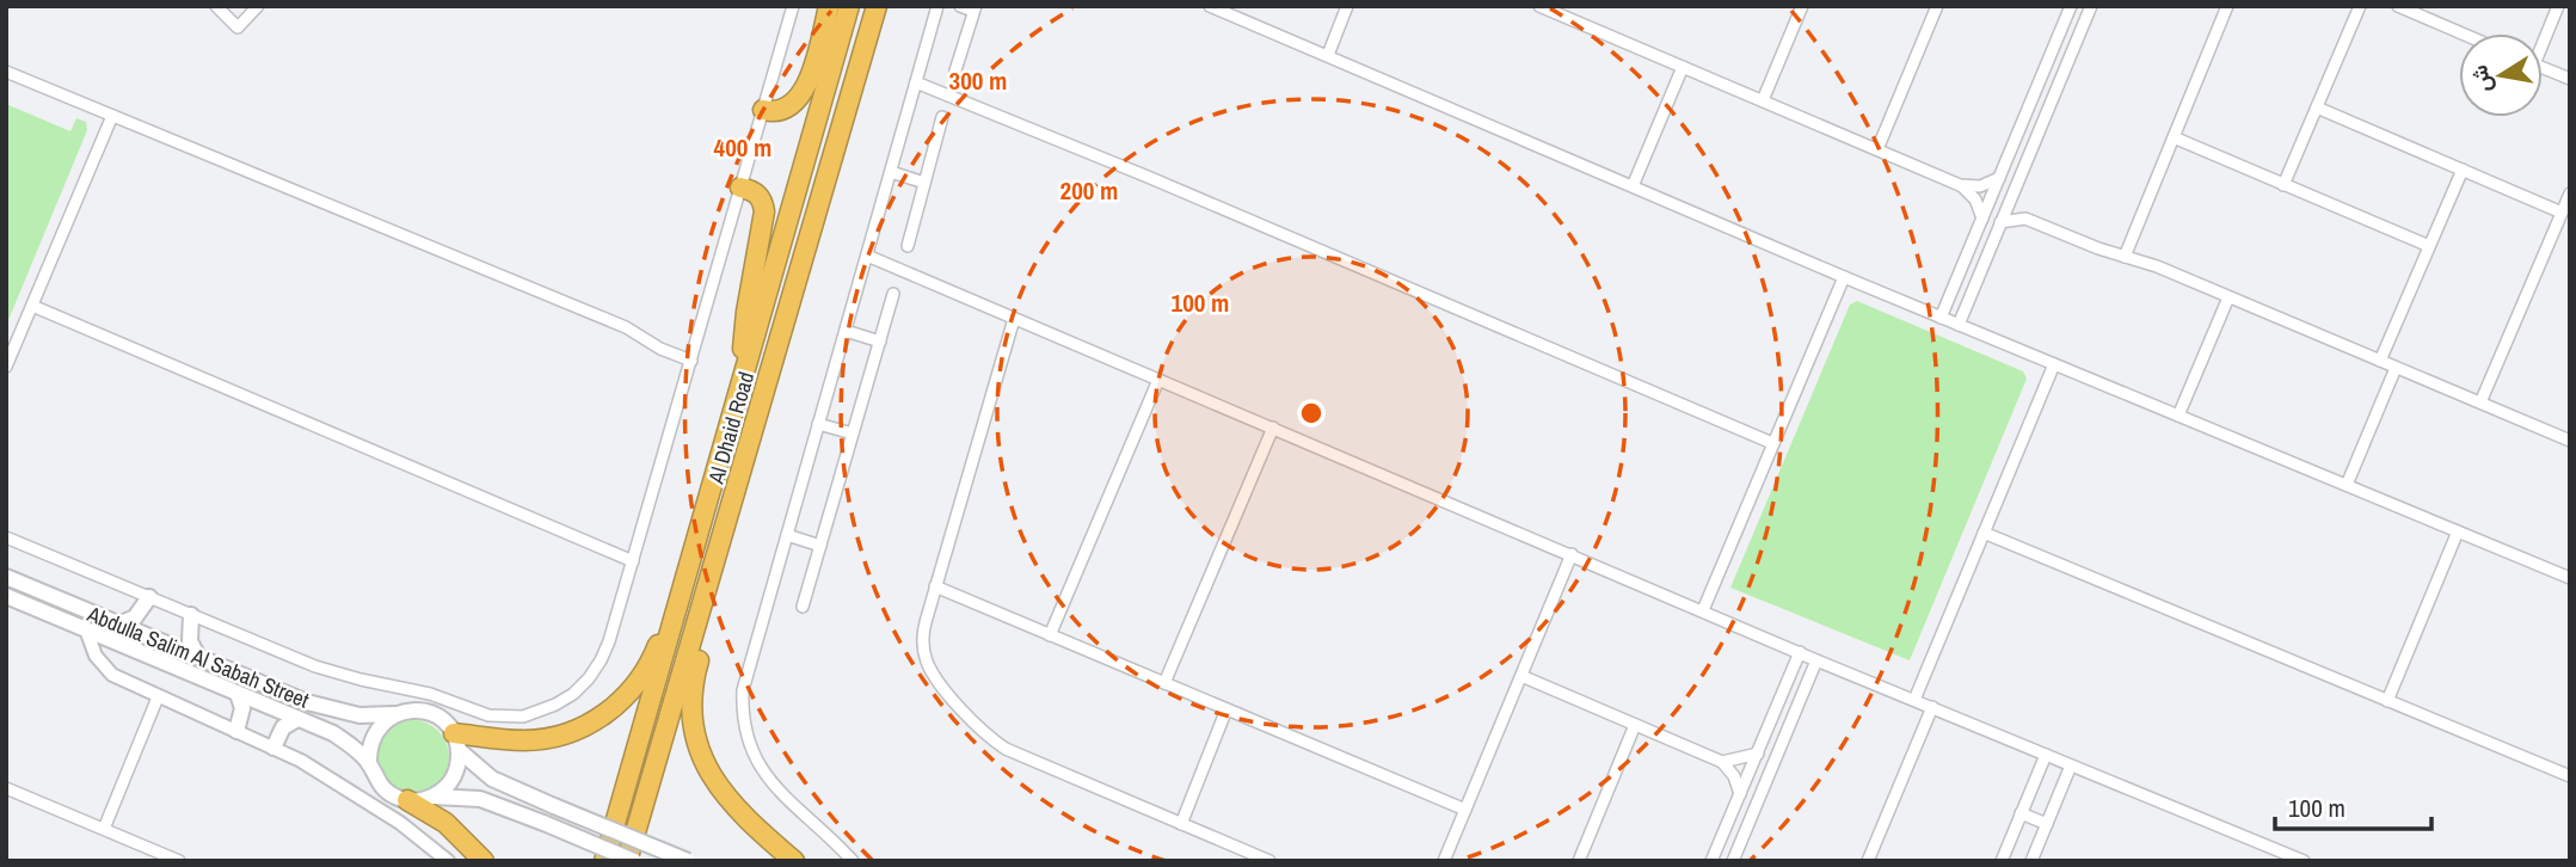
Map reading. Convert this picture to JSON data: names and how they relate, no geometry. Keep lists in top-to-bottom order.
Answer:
{
  "streets": {
    "highway": ["Al Dhaid Road"],
    "main road": ["Abdulla Salim Al Sabah Street"]
  },
  "scale_bar": "100 m",
  "north": "left",
  "rings": [
    "300 m",
    "400 m",
    "200 m",
    "100 m"
  ]
}
